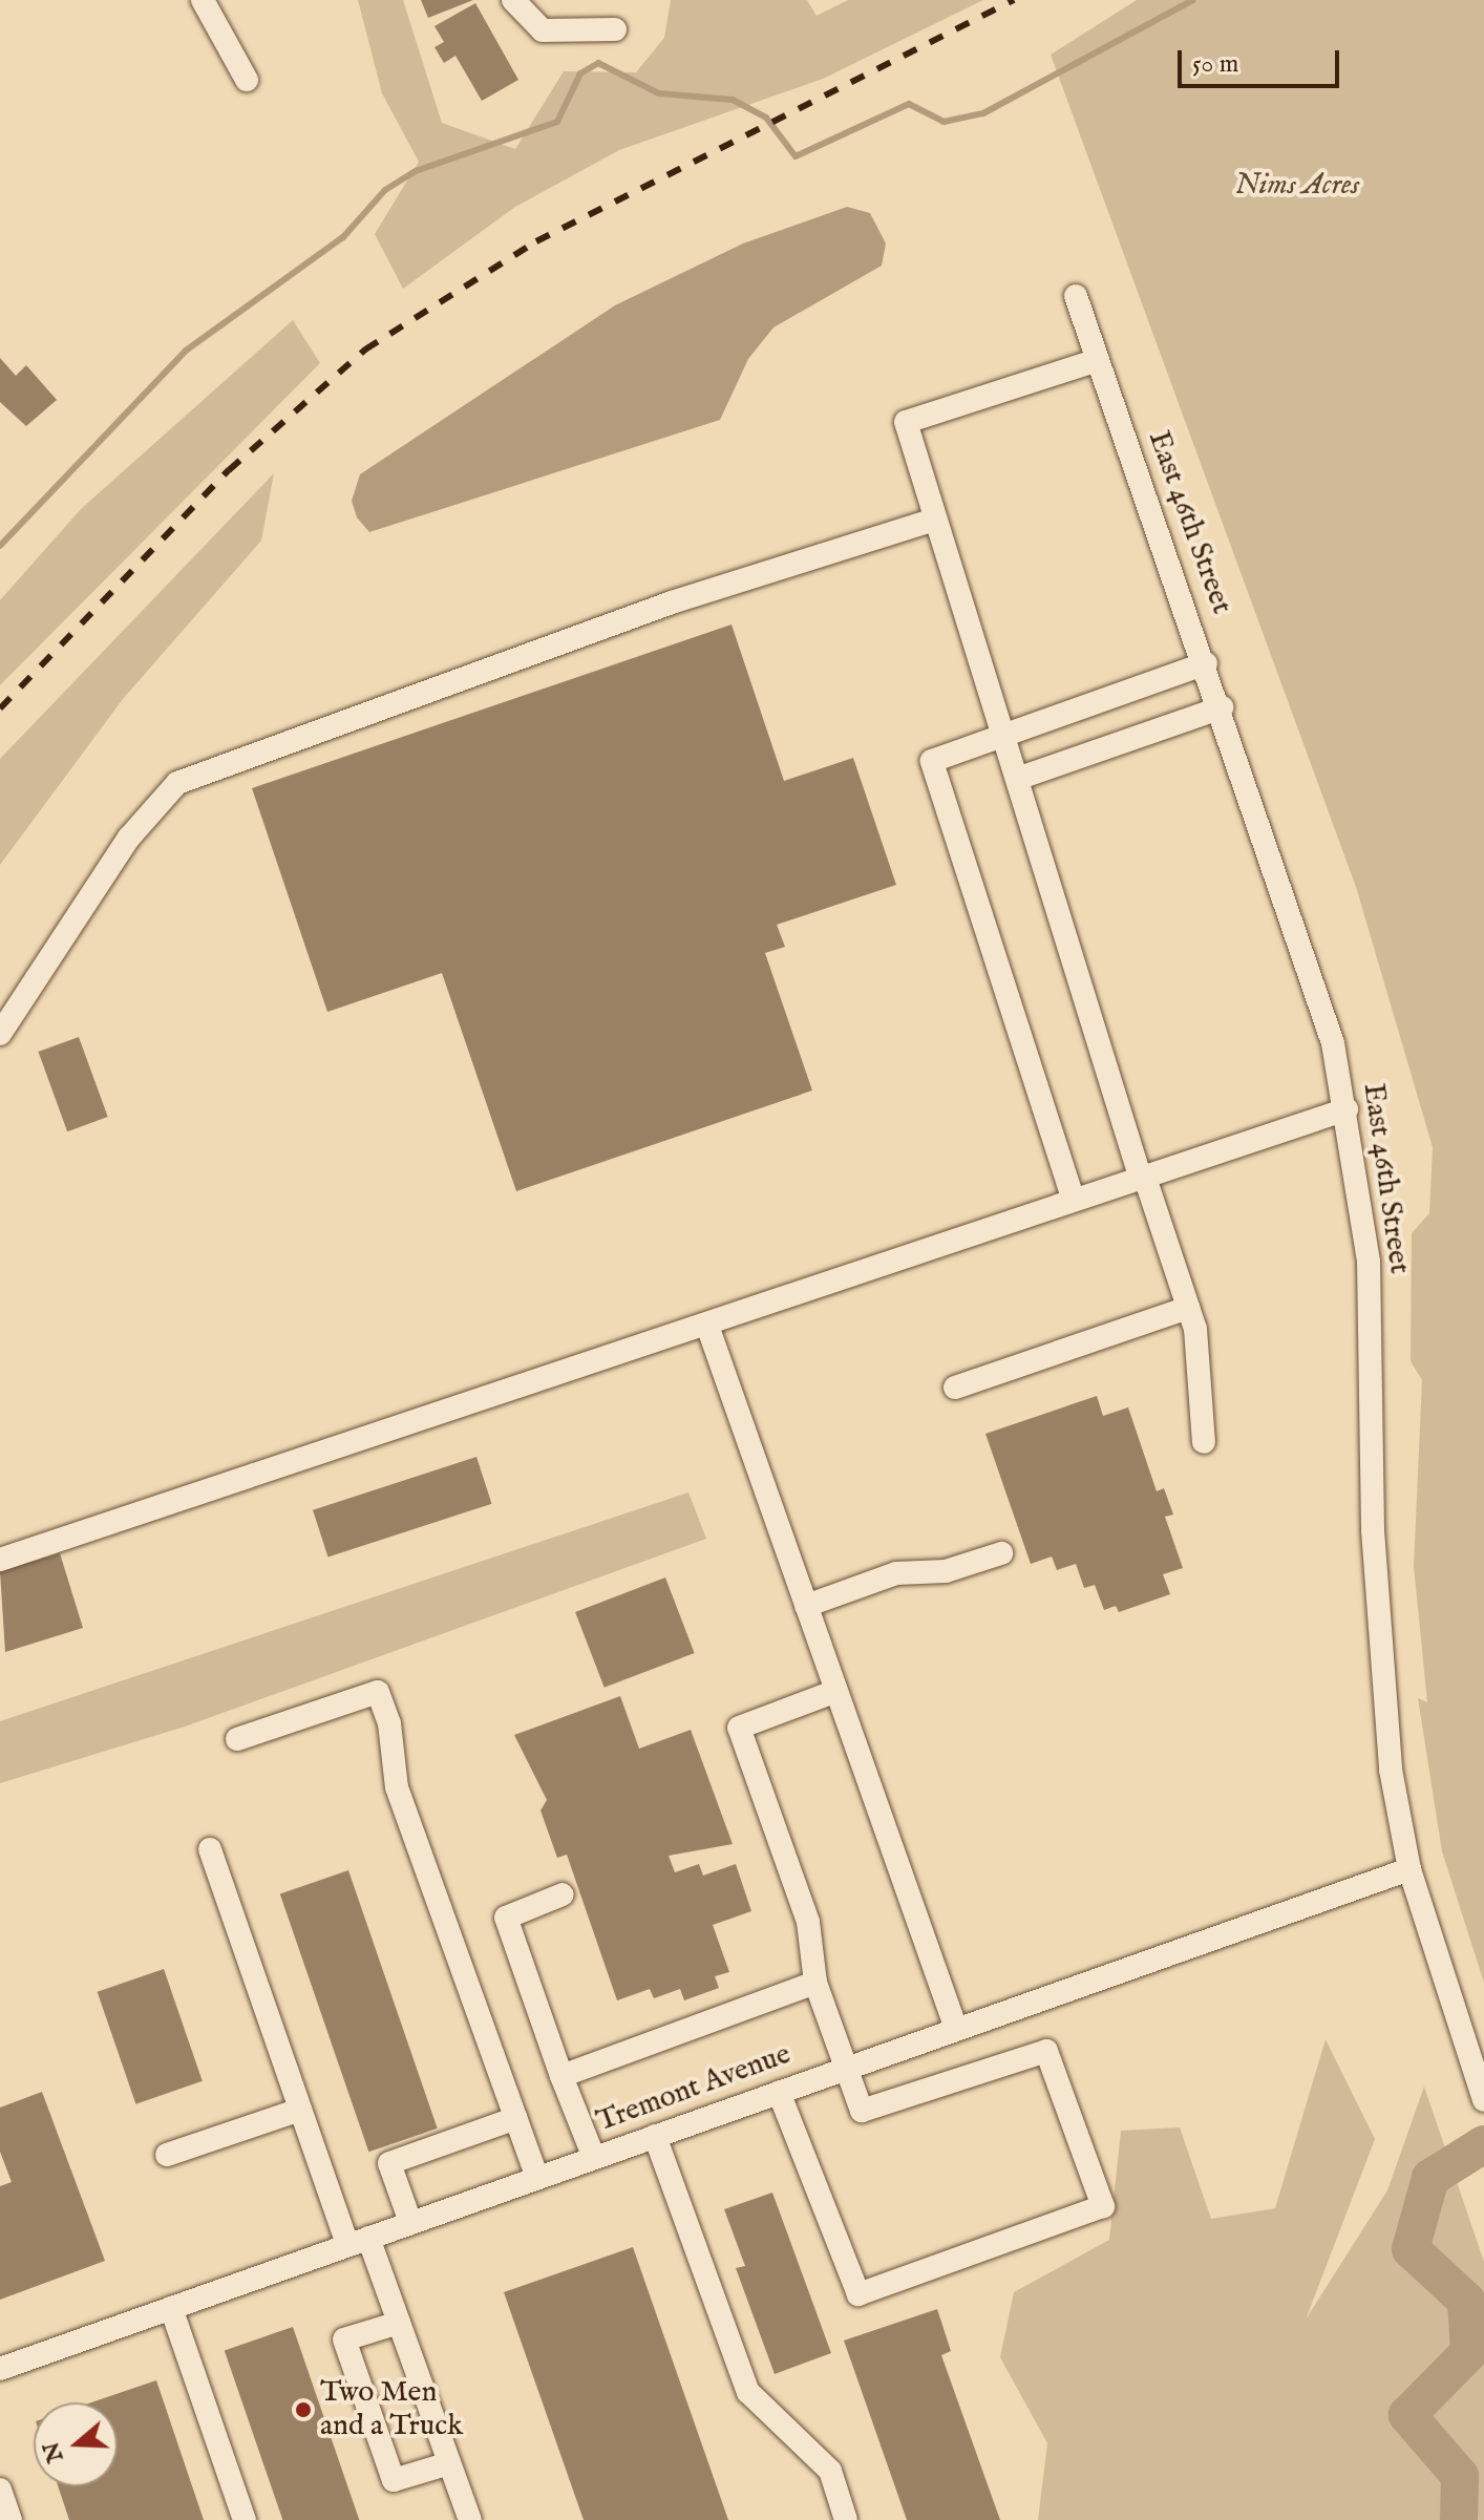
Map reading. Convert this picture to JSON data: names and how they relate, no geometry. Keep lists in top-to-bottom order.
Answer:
{
  "streets": {
    "street": ["East 46th Street", "Tremont Avenue"]
  },
  "crossings": [
    ["East 46th Street", "Tremont Avenue"]
  ],
  "parks": ["Nims Acres"],
  "places": ["Two Men and a Truck"],
  "scale_bar": "50 m",
  "north": "left"
}
